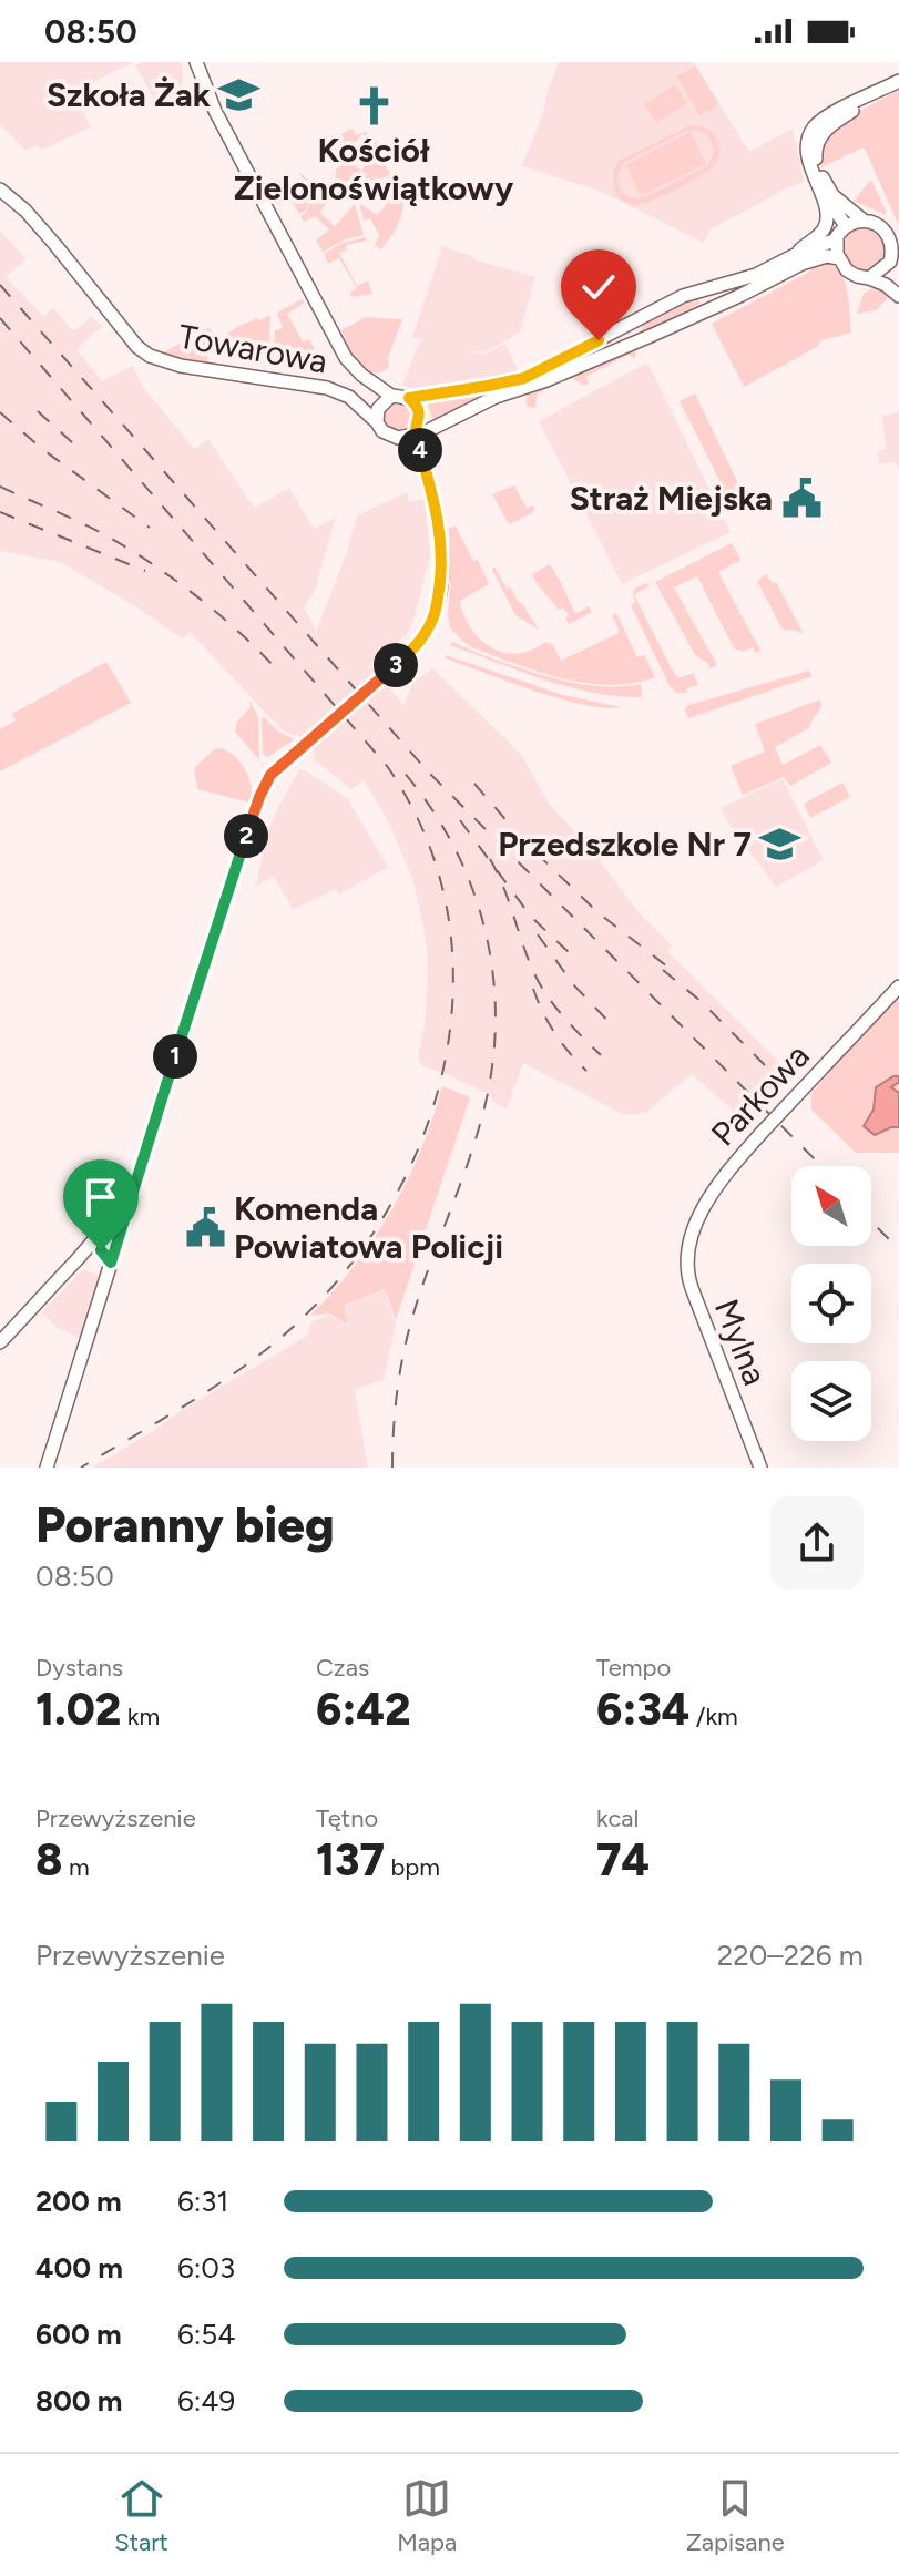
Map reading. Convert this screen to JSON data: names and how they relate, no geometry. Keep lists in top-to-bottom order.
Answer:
{
  "streets": {
    "main road": ["Towarowa", "Parkowa", "Mylna"]
  },
  "crossings": [
    ["Parkowa", "Mylna"]
  ],
  "places": {
    "school or university": ["Szkoła Żak", "Przedszkole Nr 7"],
    "church": ["Kościół Zielonoświątkowy"],
    "public building": ["Straż Miejska", "Komenda Powiatowa Policji"]
  },
  "north": "top left",
  "page": {
    "status": "08:50",
    "pins": [
      "4",
      "3",
      "2",
      "1"
    ],
    "heading": ["Poranny bieg", "08:50"],
    "stats": [
      ["Dystans", "1.02 km"],
      ["Czas", "6:42"],
      ["Tempo", "6:34 /km"],
      ["Przewyższenie", "8 m"],
      ["Tętno", "137 bpm"],
      ["kcal", "74"]
    ],
    "chart": ["Przewyższenie", "220–226 m"],
    "list": [
      {
        "name": "200 m",
        "note": "6:31"
      },
      {
        "name": "400 m",
        "note": "6:03"
      },
      {
        "name": "600 m",
        "note": "6:54"
      },
      {
        "name": "800 m",
        "note": "6:49"
      }
    ],
    "tabs": ["Start", "Mapa", "Zapisane"]
  }
}
